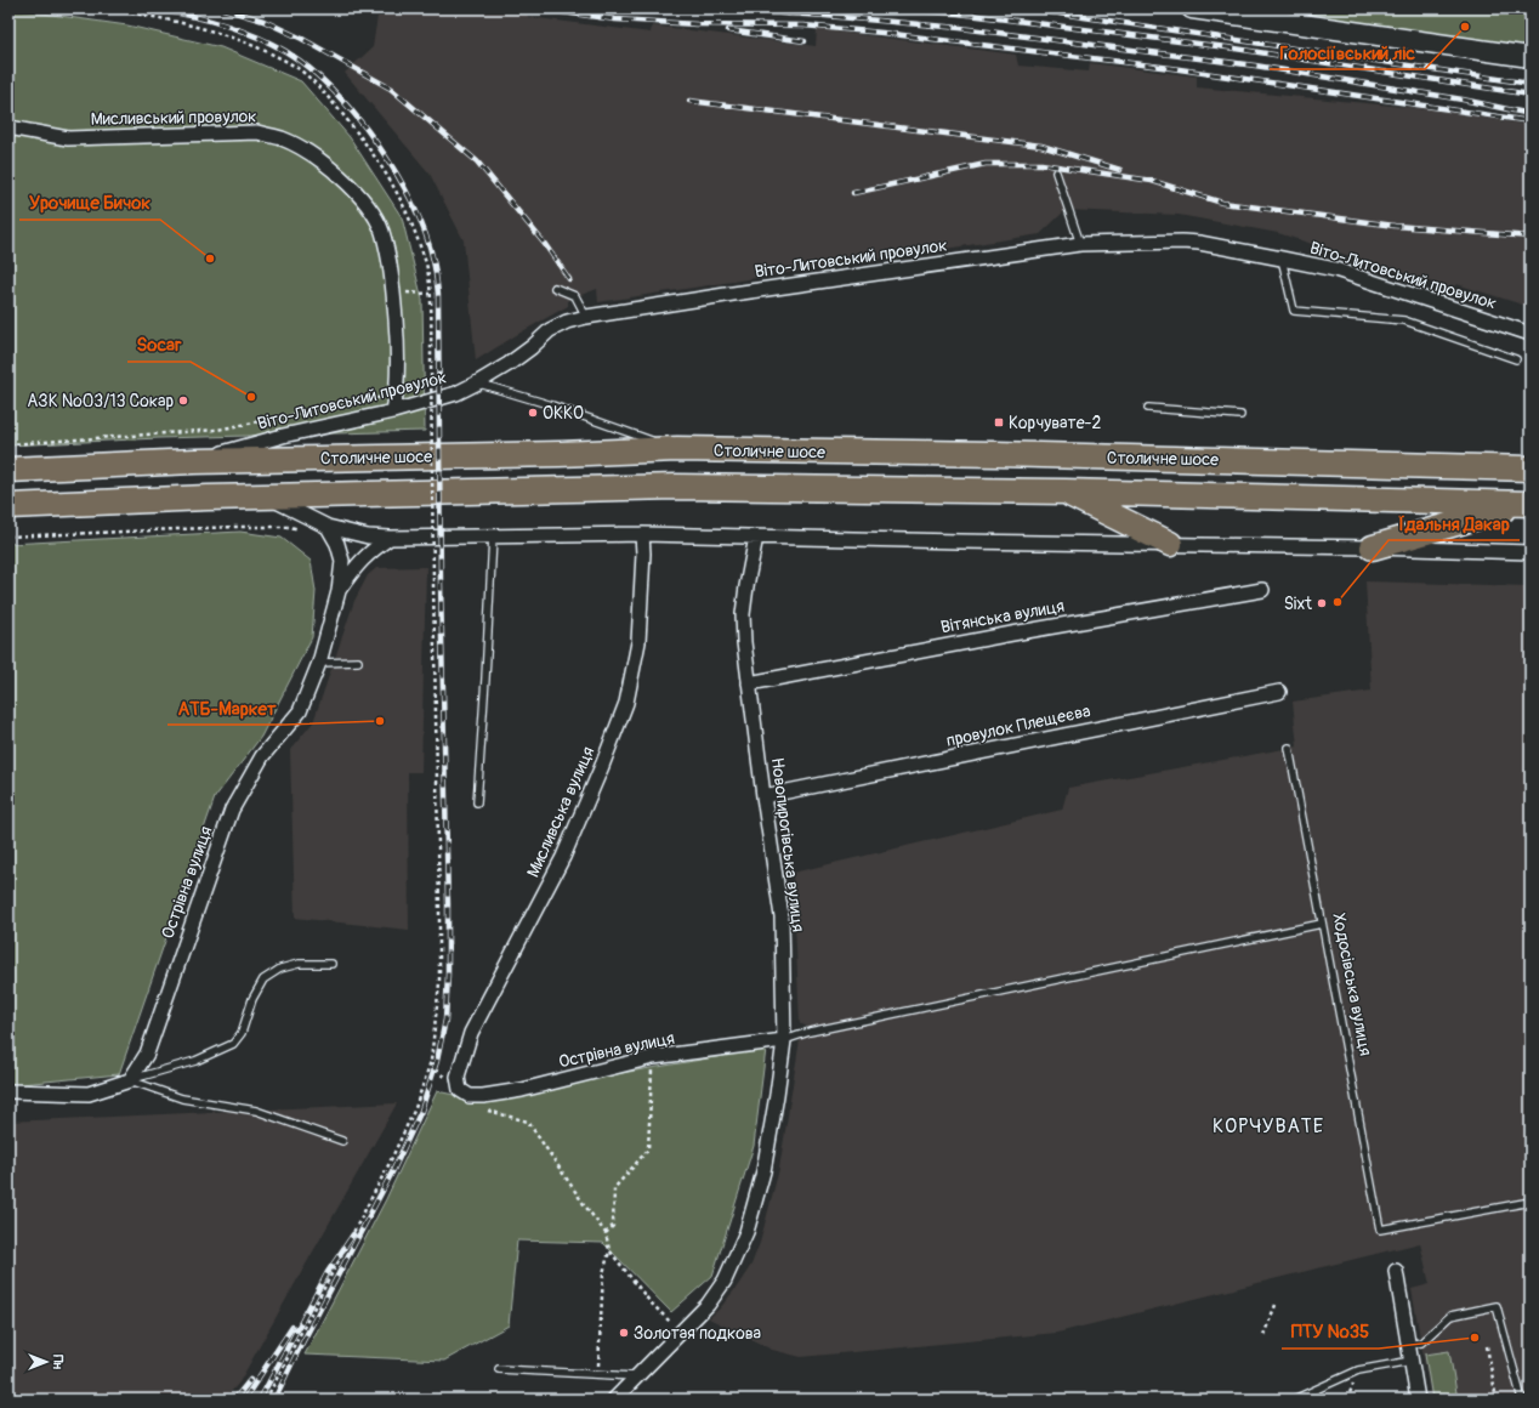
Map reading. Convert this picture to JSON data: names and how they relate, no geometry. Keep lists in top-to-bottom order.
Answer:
{
  "streets": {
    "highway": ["Столичне шосе"],
    "street": [
      "Мисливський провулок",
      "Віто-Литовський провулок",
      "Вітянська вулиця",
      "провулок Плещеєва",
      "Мисливська вулиця",
      "Новопирогівська вулиця",
      "Острівна вулиця"
    ],
    "lane": ["Ходосівська вулиця"]
  },
  "crossings": [
    ["Мисливський провулок", "Віто-Литовський провулок"],
    ["Віто-Литовський провулок", "Столичне шосе"],
    ["Вітянська вулиця", "Новопирогівська вулиця"],
    ["провулок Плещеєва", "Новопирогівська вулиця"],
    ["Мисливська вулиця", "Острівна вулиця"],
    ["Новопирогівська вулиця", "Острівна вулиця"]
  ],
  "districts": ["КОРЧУВАТЕ"],
  "places": {
    "other": [
      "Голосіївський ліс",
      "Урочище Бичок",
      "Socar",
      "АЗК №03/13 Сокар",
      "ОККО",
      "Їдальня Дакар",
      "Sixt",
      "АТБ-Маркет",
      "Золотая подкова",
      "ПТУ №35"
    ],
    "transit": ["Корчувате-2"]
  },
  "north": "right"
}
